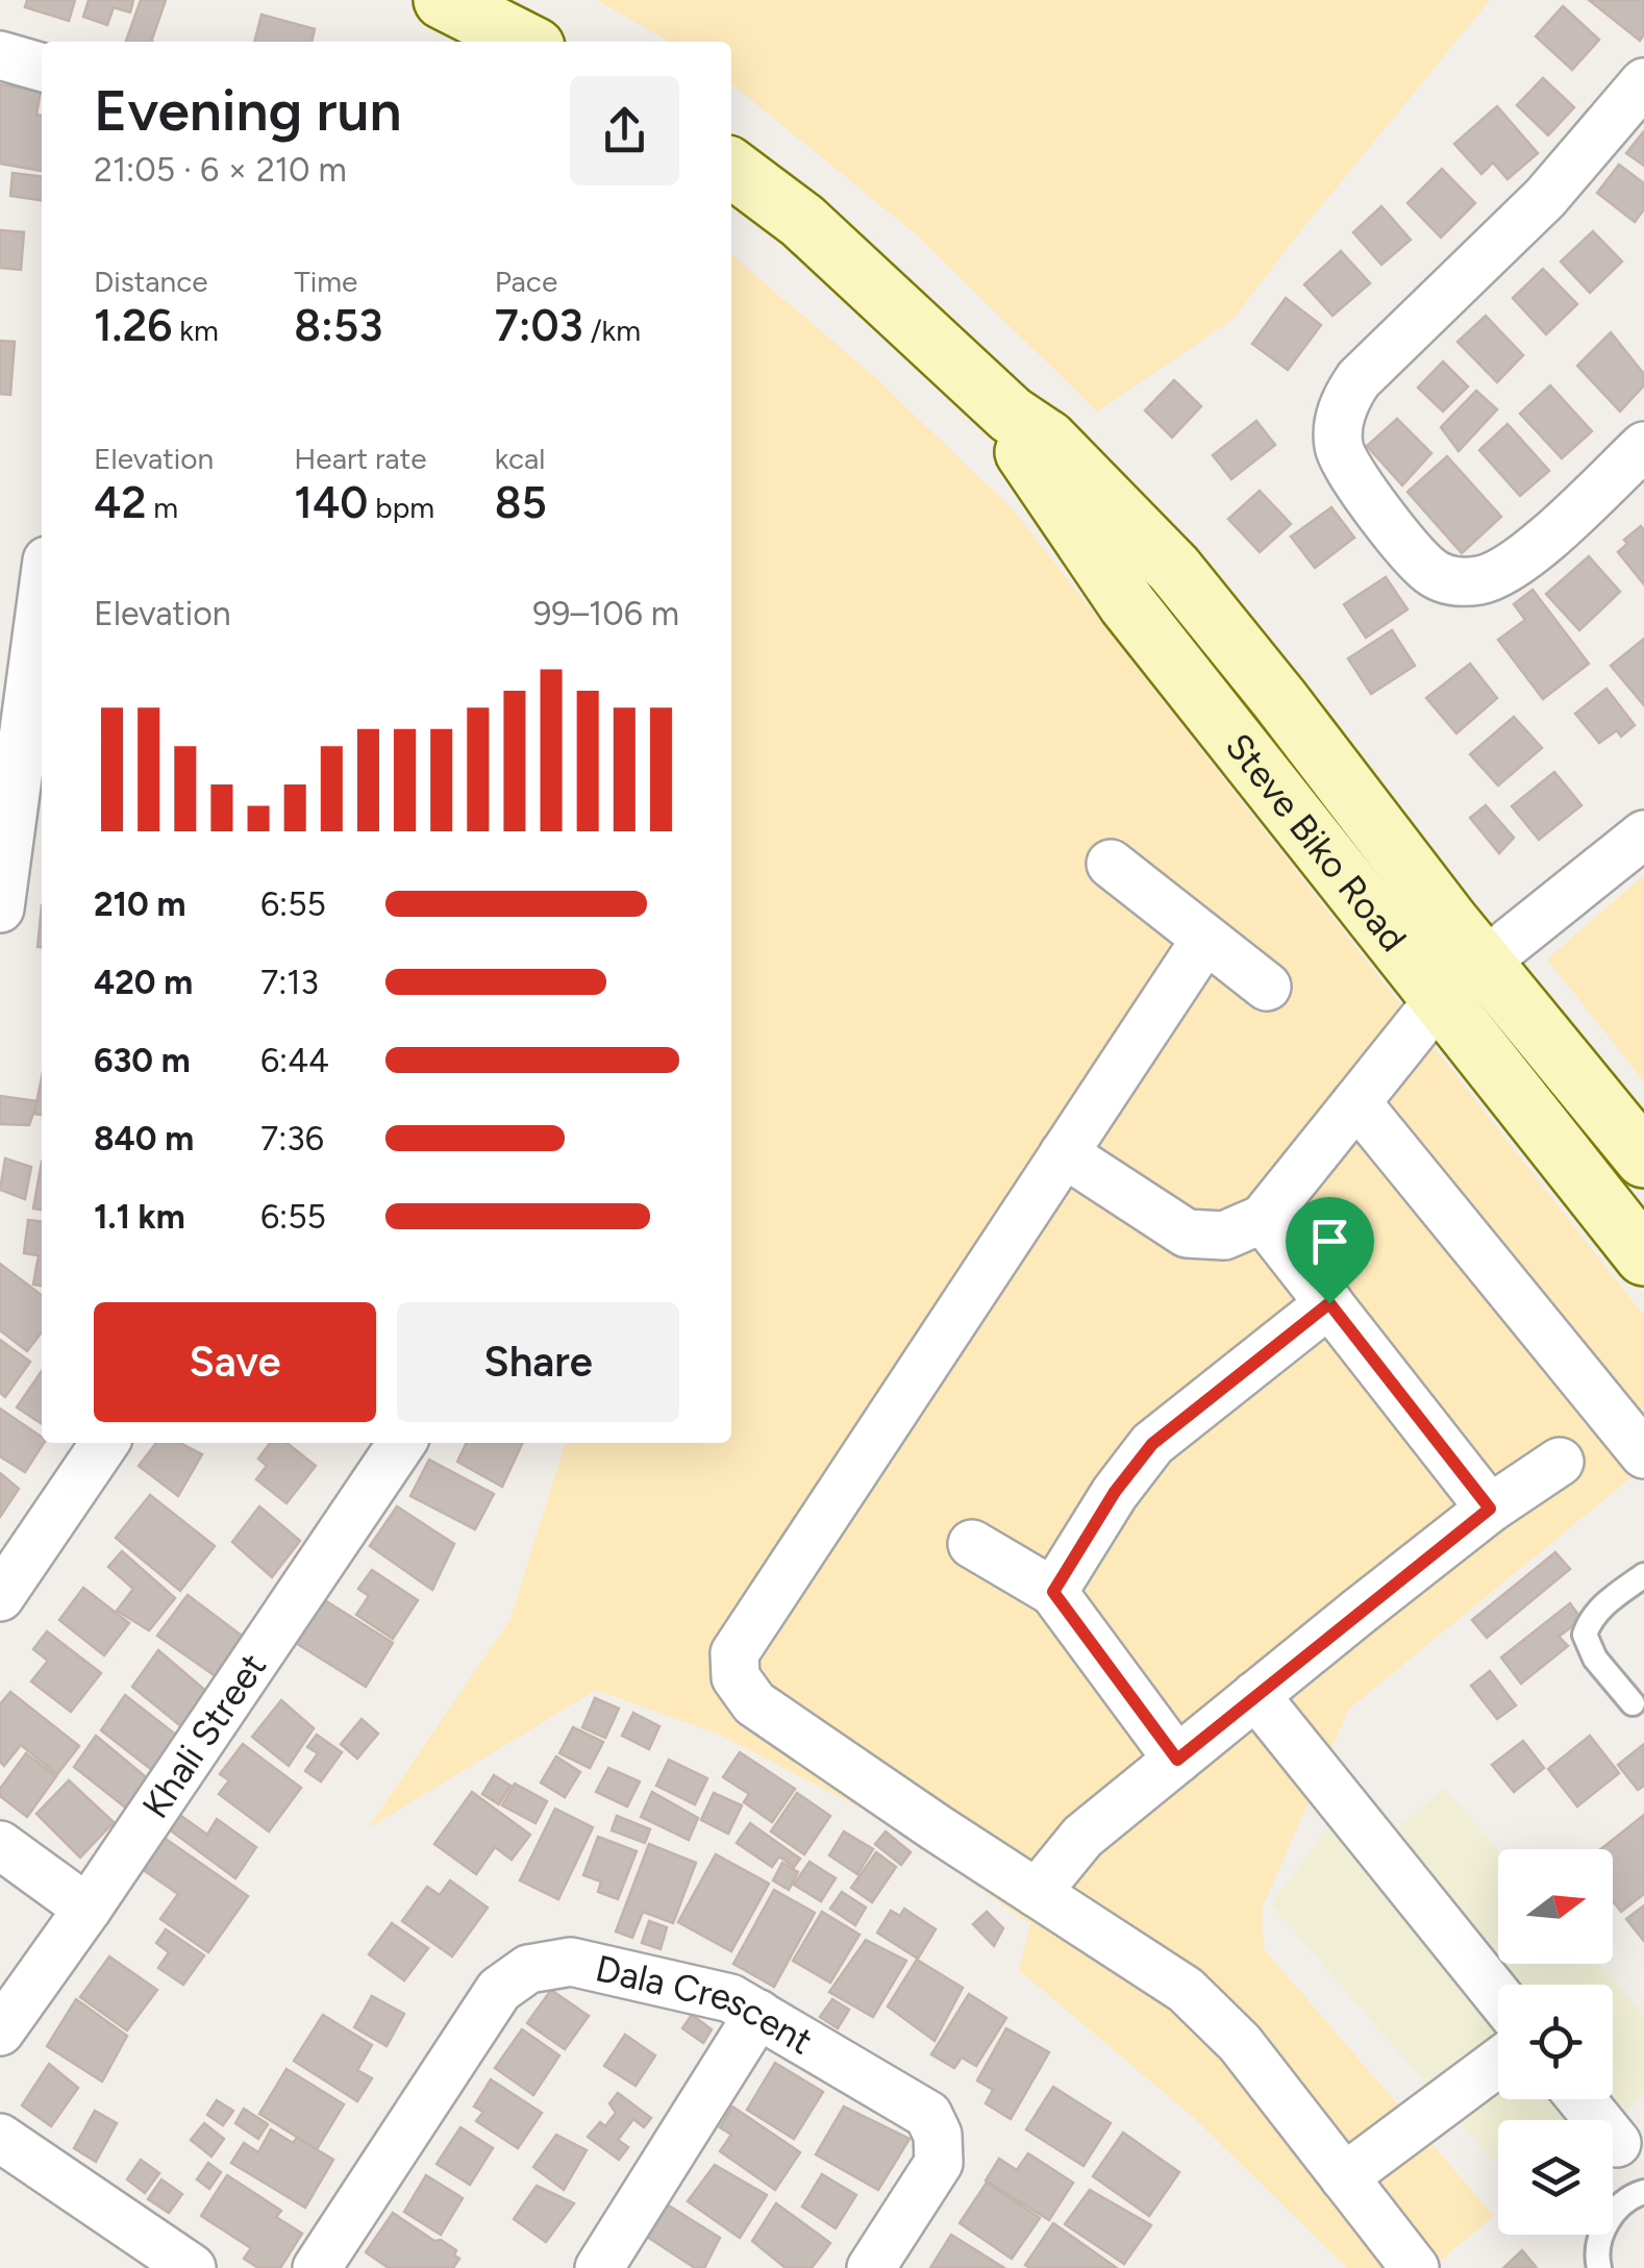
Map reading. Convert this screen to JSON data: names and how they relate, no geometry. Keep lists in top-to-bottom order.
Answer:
{
  "streets": {
    "street": ["Steve Biko Road", "Khali Street", "Dala Crescent"]
  },
  "north": "right",
  "page": {
    "heading": ["Evening run", "21:05 · 6 × 210 m"],
    "stats": [
      ["Distance", "1.26 km"],
      ["Time", "8:53"],
      ["Pace", "7:03 /km"],
      ["Elevation", "42 m"],
      ["Heart rate", "140 bpm"],
      ["kcal", "85"]
    ],
    "chart": ["Elevation", "99–106 m"],
    "list": [
      {
        "name": "210 m",
        "note": "6:55"
      },
      {
        "name": "420 m",
        "note": "7:13"
      },
      {
        "name": "630 m",
        "note": "6:44"
      },
      {
        "name": "840 m",
        "note": "7:36"
      },
      {
        "name": "1.1 km",
        "note": "6:55"
      }
    ],
    "buttons": ["Save", "Share"]
  }
}
